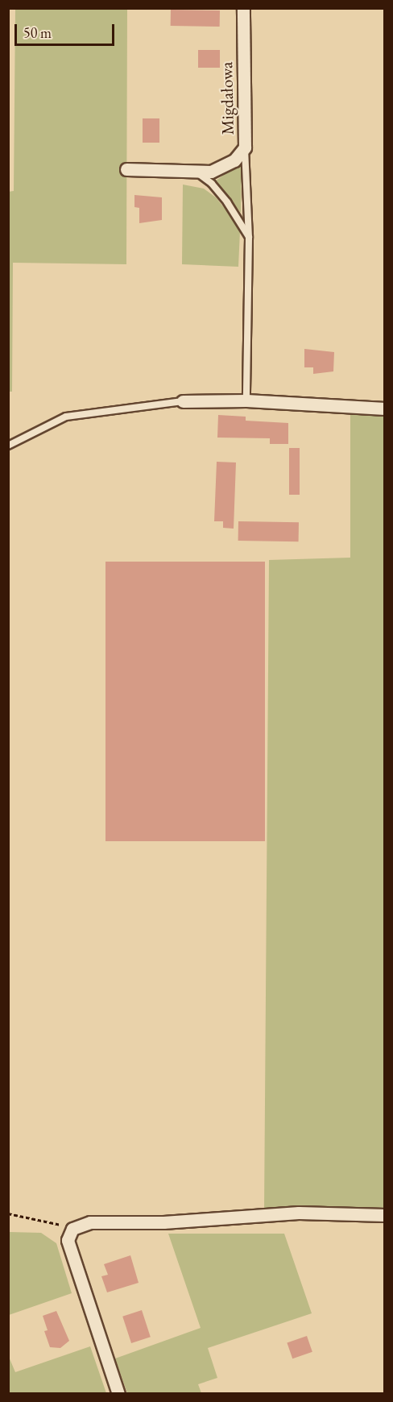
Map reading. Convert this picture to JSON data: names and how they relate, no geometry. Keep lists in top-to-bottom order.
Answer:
{
  "streets": {
    "street": ["Migdałowa"]
  },
  "scale_bar": "50 m"
}
